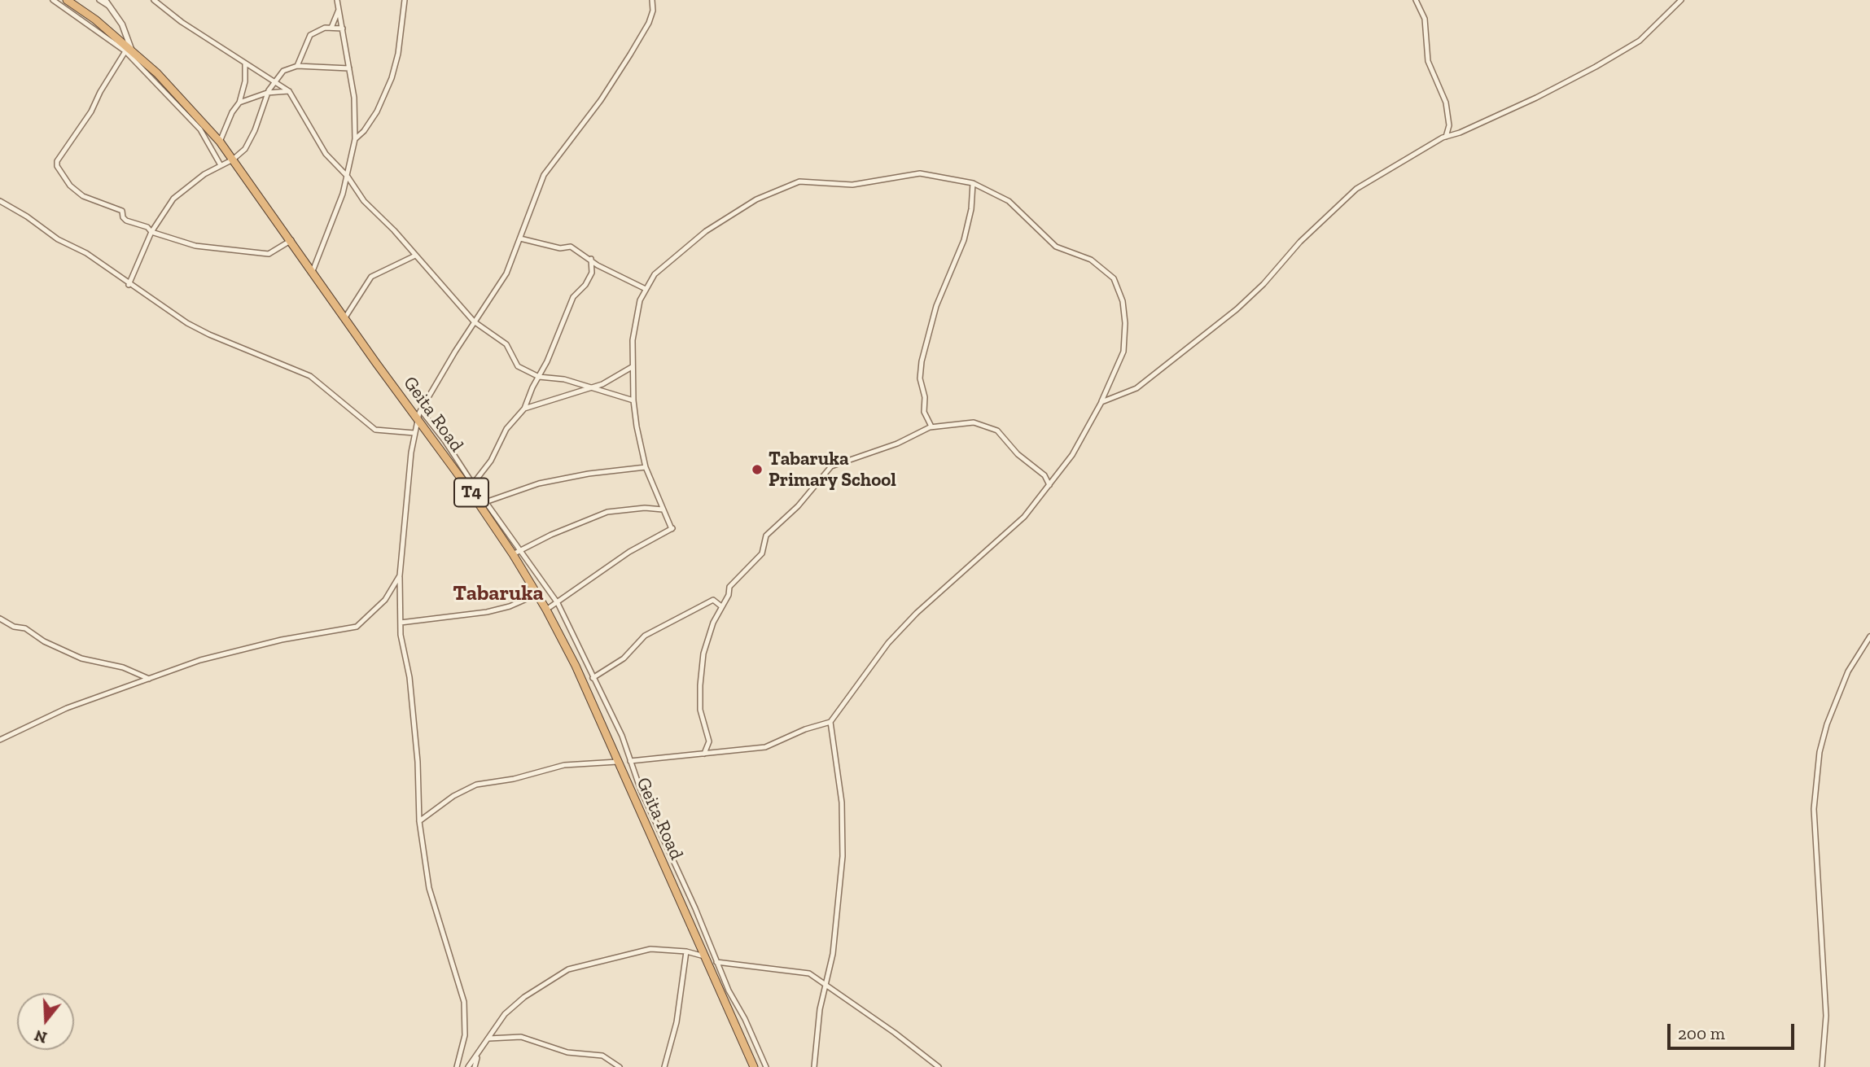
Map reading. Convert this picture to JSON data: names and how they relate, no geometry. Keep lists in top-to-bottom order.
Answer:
{
  "streets": {
    "highway": ["Geita Road", "T4"]
  },
  "districts": ["Tabaruka"],
  "places": ["Tabaruka Primary School"],
  "scale_bar": "200 m",
  "north": "bottom"
}
